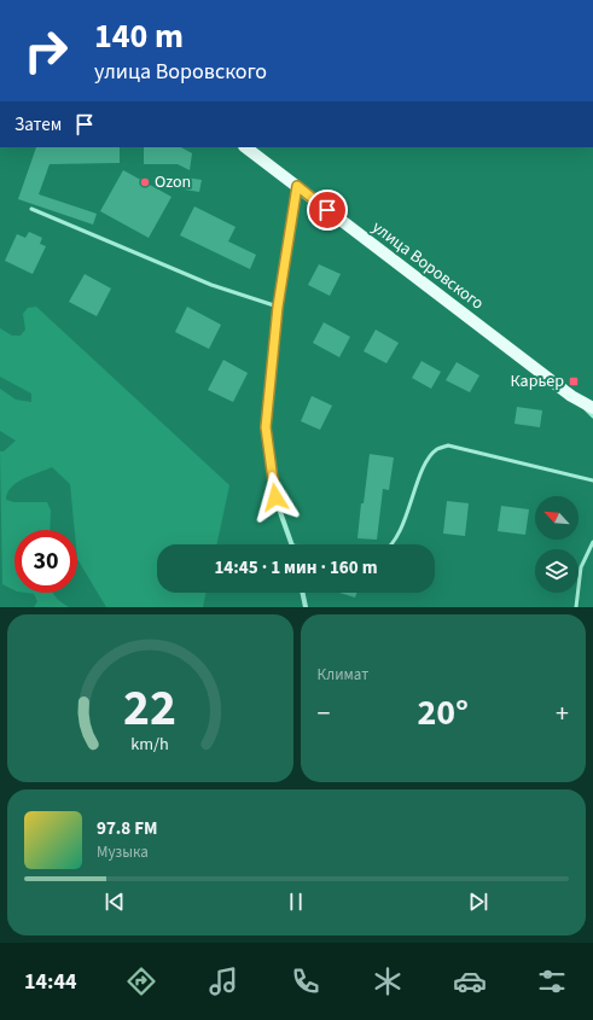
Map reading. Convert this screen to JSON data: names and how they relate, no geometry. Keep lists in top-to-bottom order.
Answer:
{
  "streets": {
    "main road": ["улица Воровского"]
  },
  "places": {
    "other": ["Ozon"],
    "transit": ["Карьер"]
  },
  "north": "top left",
  "page": {
    "turn": ["140 m", "улица Воровского"],
    "then": "Затем",
    "limit": "30",
    "trip": "14:45 · 1 мин · 160 m",
    "tile": "Климат",
    "heat": ["−", "20°", "+"],
    "song": ["97.8 FM", "Музыка"],
    "tabs": "14:44",
    "gauge": ["22", "km/h"]
  }
}
